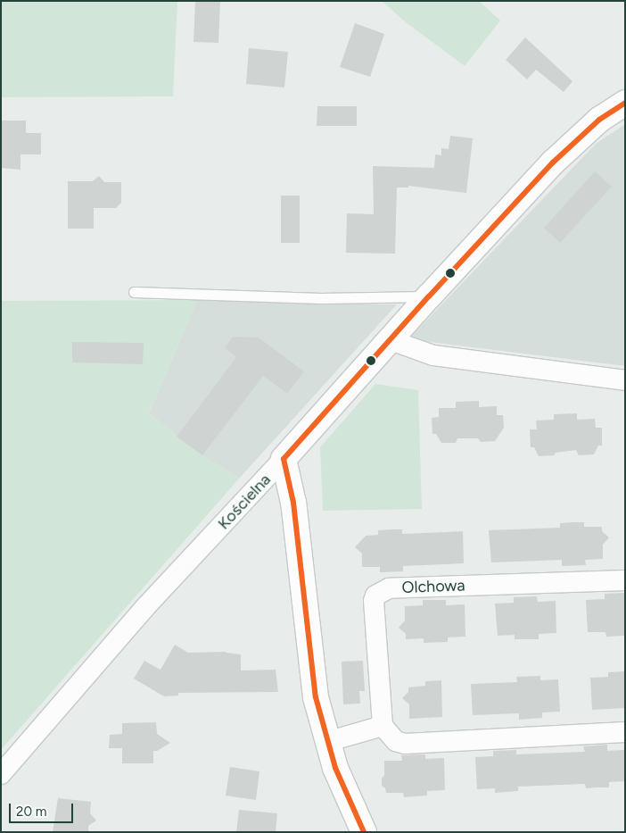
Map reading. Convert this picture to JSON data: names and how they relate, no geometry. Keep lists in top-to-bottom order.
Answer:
{
  "streets": {
    "street": ["Kościelna", "Olchowa"]
  },
  "scale_bar": "20 m"
}
